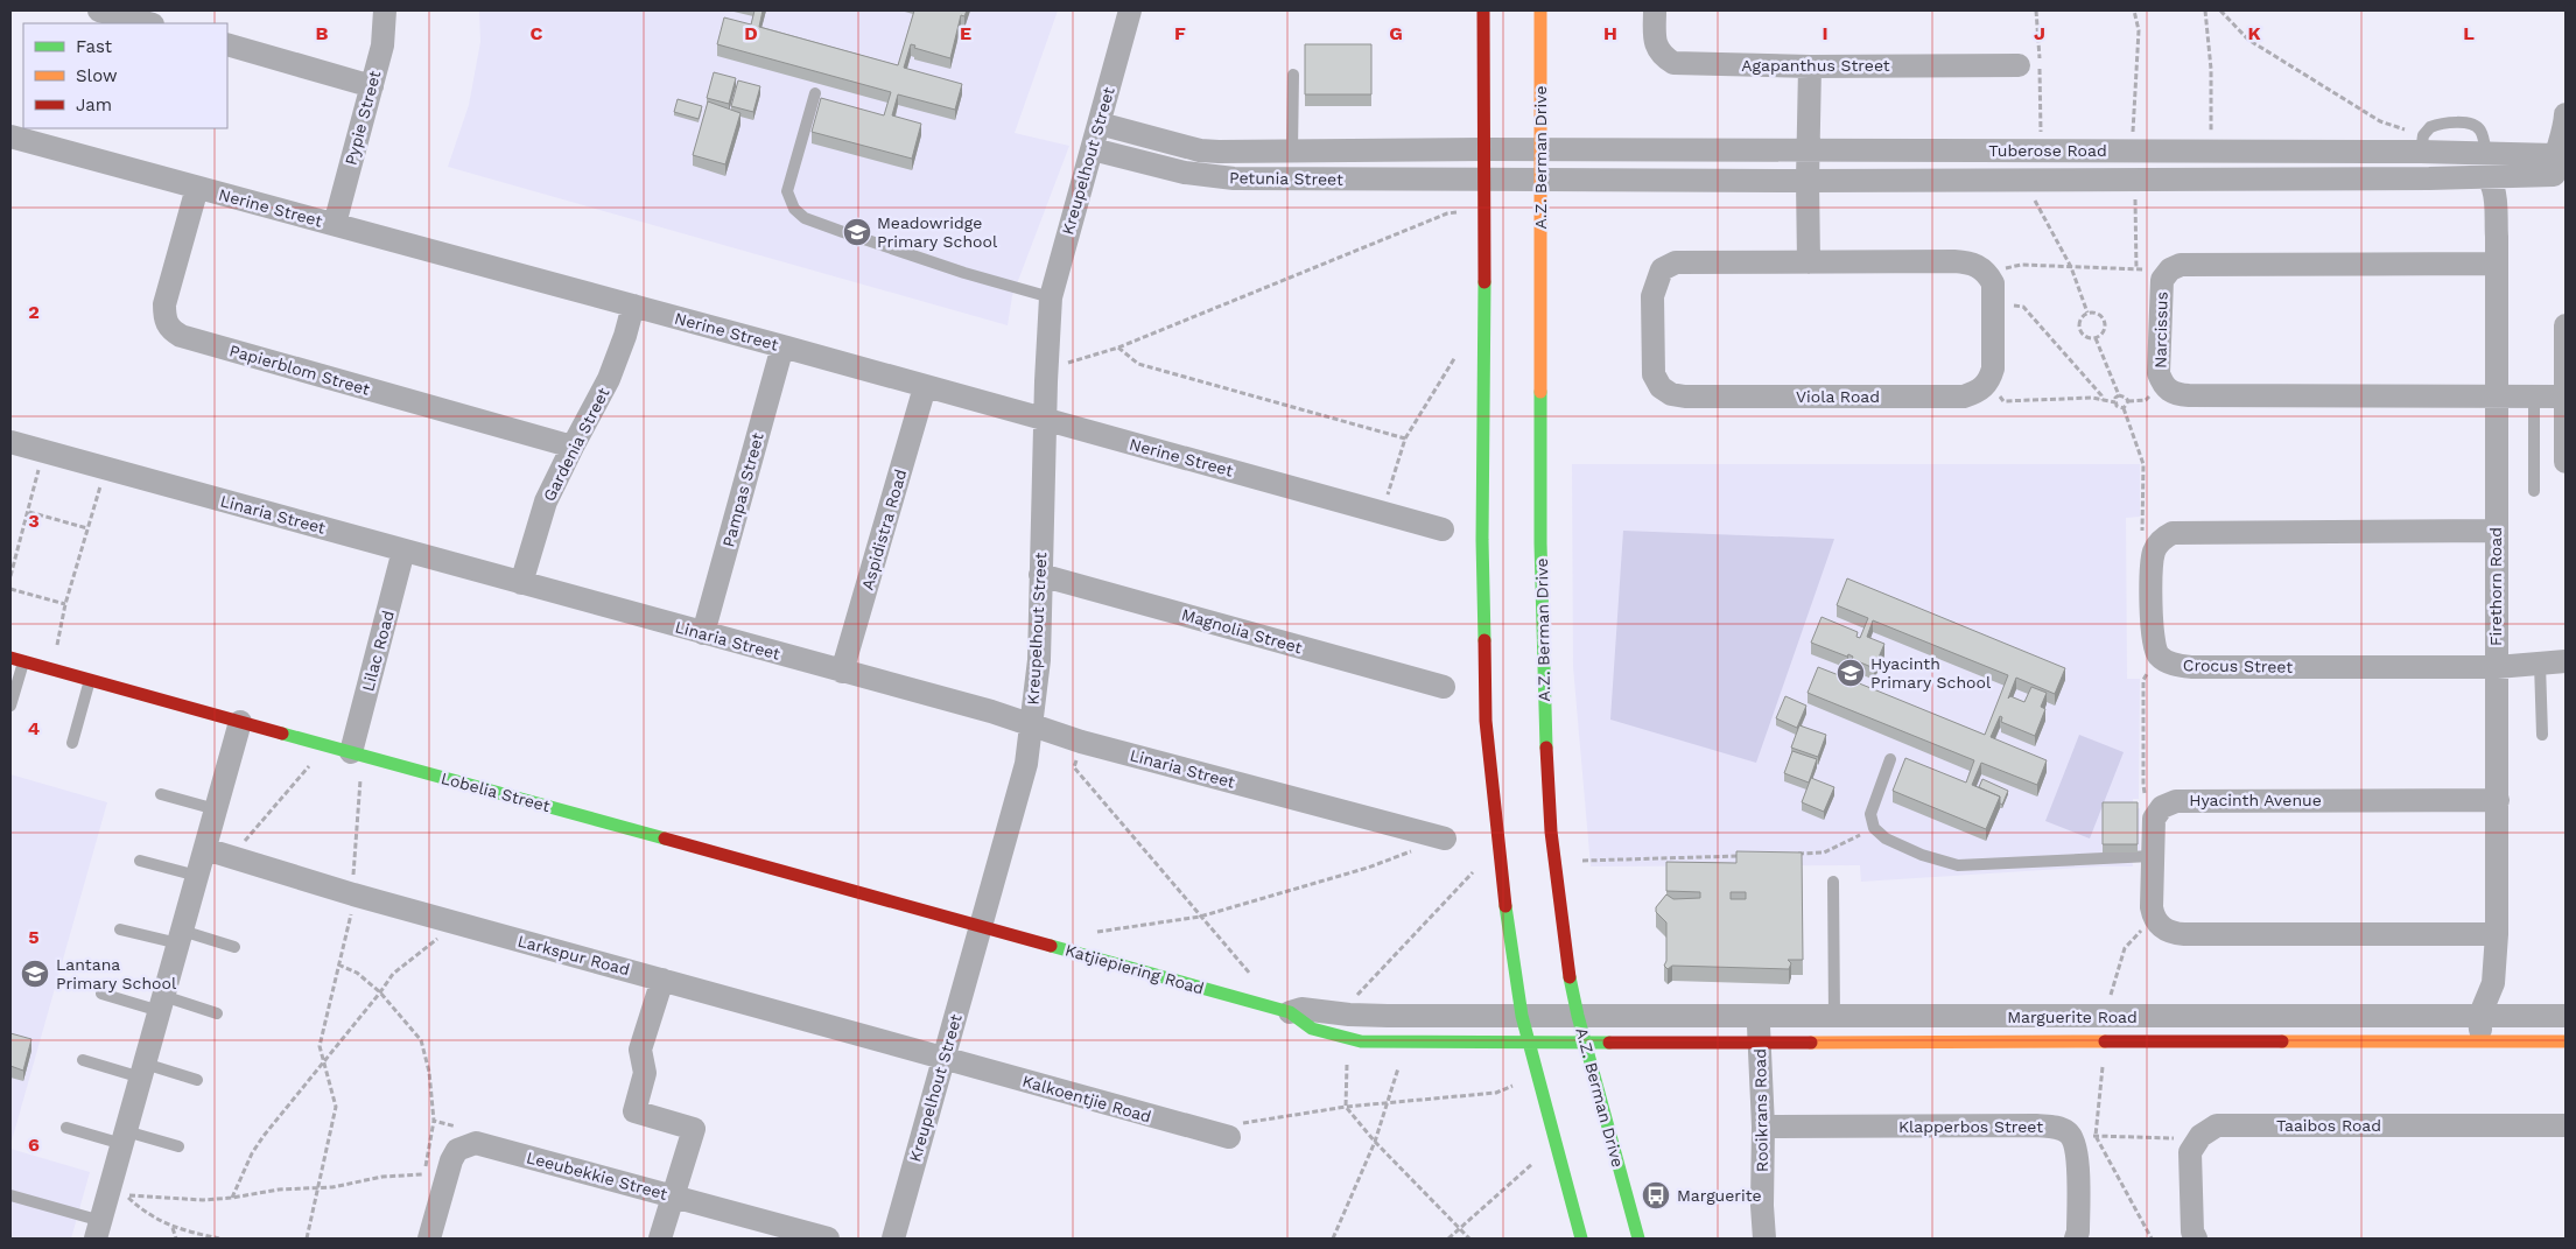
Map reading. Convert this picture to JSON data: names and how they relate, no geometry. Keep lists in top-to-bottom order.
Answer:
{
  "streets": {
    "street": [
      "Agapanthus Street",
      "Pypie Street",
      "Tuberose Road",
      "A.Z. Berman Drive",
      "Kreupelhout Street",
      "Petunia Street",
      "Nerine Street",
      "Narcissus",
      "Papierblom Street",
      "Viola Road",
      "Gardenia Street",
      "Pampas Street",
      "Linaria Street",
      "Aspidistra Road",
      "Firethorn Road",
      "Magnolia Street",
      "Lilac Road",
      "Crocus Street",
      "Lobelia Street",
      "Hyacinth Avenue",
      "Larkspur Road",
      "Katjiepiering Road",
      "Marguerite Road",
      "Kalkoentjie Road",
      "Rooikrans Road",
      "Taaibos Road",
      "Klapperbos Street",
      "Leeubekkie Street"
    ]
  },
  "crossings": [
    ["Pypie Street", "Nerine Street"],
    ["Tuberose Road", "A.Z. Berman Drive"],
    ["Tuberose Road", "Petunia Street"],
    ["Tuberose Road", "Firethorn Road"],
    ["A.Z. Berman Drive", "Petunia Street"],
    ["A.Z. Berman Drive", "Marguerite Road"],
    ["Kreupelhout Street", "Petunia Street"],
    ["Kreupelhout Street", "Nerine Street"],
    ["Kreupelhout Street", "Linaria Street"],
    ["Kreupelhout Street", "Magnolia Street"],
    ["Kreupelhout Street", "Lobelia Street"],
    ["Kreupelhout Street", "Larkspur Road"],
    ["Kreupelhout Street", "Katjiepiering Road"],
    ["Kreupelhout Street", "Kalkoentjie Road"],
    ["Nerine Street", "Papierblom Street"],
    ["Nerine Street", "Gardenia Street"],
    ["Nerine Street", "Pampas Street"],
    ["Nerine Street", "Aspidistra Road"],
    ["Narcissus", "Firethorn Road"],
    ["Papierblom Street", "Gardenia Street"],
    ["Gardenia Street", "Linaria Street"],
    ["Pampas Street", "Linaria Street"],
    ["Linaria Street", "Aspidistra Road"],
    ["Linaria Street", "Lilac Road"],
    ["Firethorn Road", "Crocus Street"],
    ["Firethorn Road", "Hyacinth Avenue"],
    ["Firethorn Road", "Marguerite Road"],
    ["Lilac Road", "Lobelia Street"],
    ["Lobelia Street", "Katjiepiering Road"],
    ["Larkspur Road", "Kalkoentjie Road"],
    ["Katjiepiering Road", "Marguerite Road"],
    ["Marguerite Road", "Rooikrans Road"],
    ["Rooikrans Road", "Klapperbos Street"]
  ],
  "places": {
    "school or university": ["Meadowridge Primary School", "Hyacinth Primary School", "Lantana Primary School"],
    "bus stop": ["Marguerite"]
  },
  "legend": ["Fast", "Slow", "Jam"],
  "grid": {
    "columns": [
      "B",
      "C",
      "D",
      "E",
      "F",
      "G",
      "H",
      "I",
      "J",
      "K",
      "L"
    ],
    "rows": [
      "2",
      "3",
      "4",
      "5",
      "6"
    ]
  }
}
